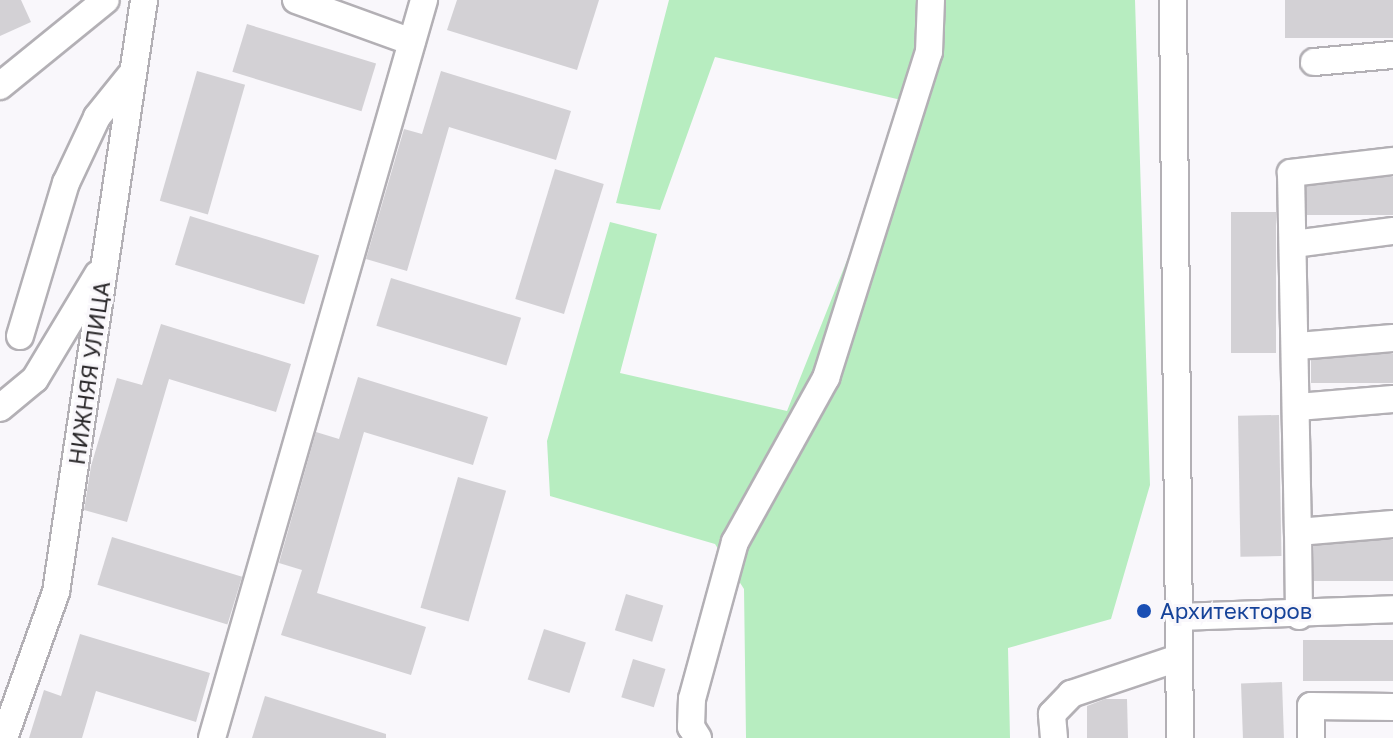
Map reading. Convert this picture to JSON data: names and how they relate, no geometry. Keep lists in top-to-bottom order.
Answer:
{
  "streets": {
    "street": ["НИЖНЯЯ УЛИЦА"]
  },
  "places": ["Архитекторов"]
}
